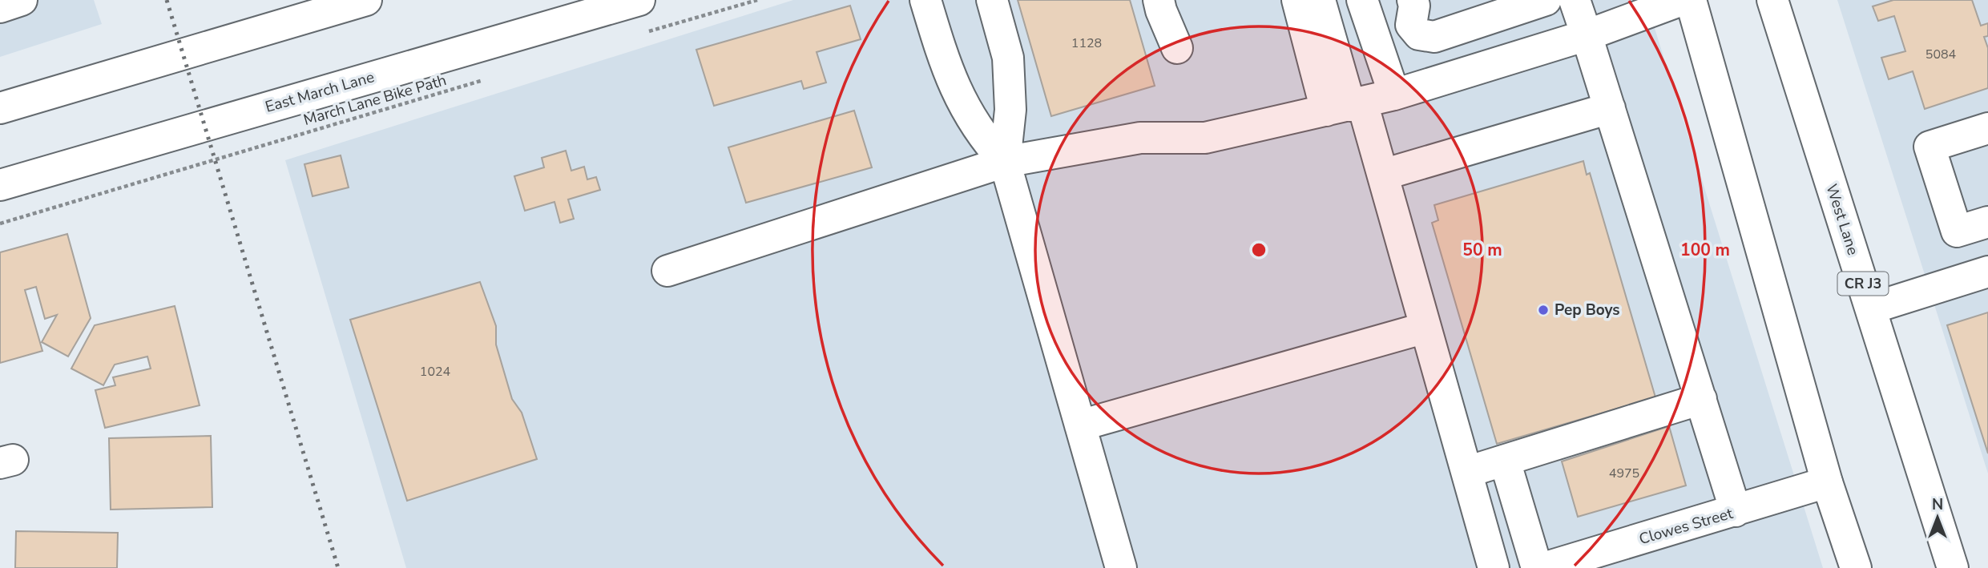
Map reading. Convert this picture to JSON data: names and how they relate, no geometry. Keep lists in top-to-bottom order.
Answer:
{
  "streets": {
    "main road": [
      "East March Lane",
      "West Lane",
      "CR J3",
      "Clowes Street"
    ],
    "path": ["March Lane Bike Path"]
  },
  "places": ["Pep Boys"],
  "house_numbers": [
    "1128",
    "5084",
    "1024",
    "4975"
  ],
  "north": "top",
  "rings": ["50 m", "100 m"]
}
